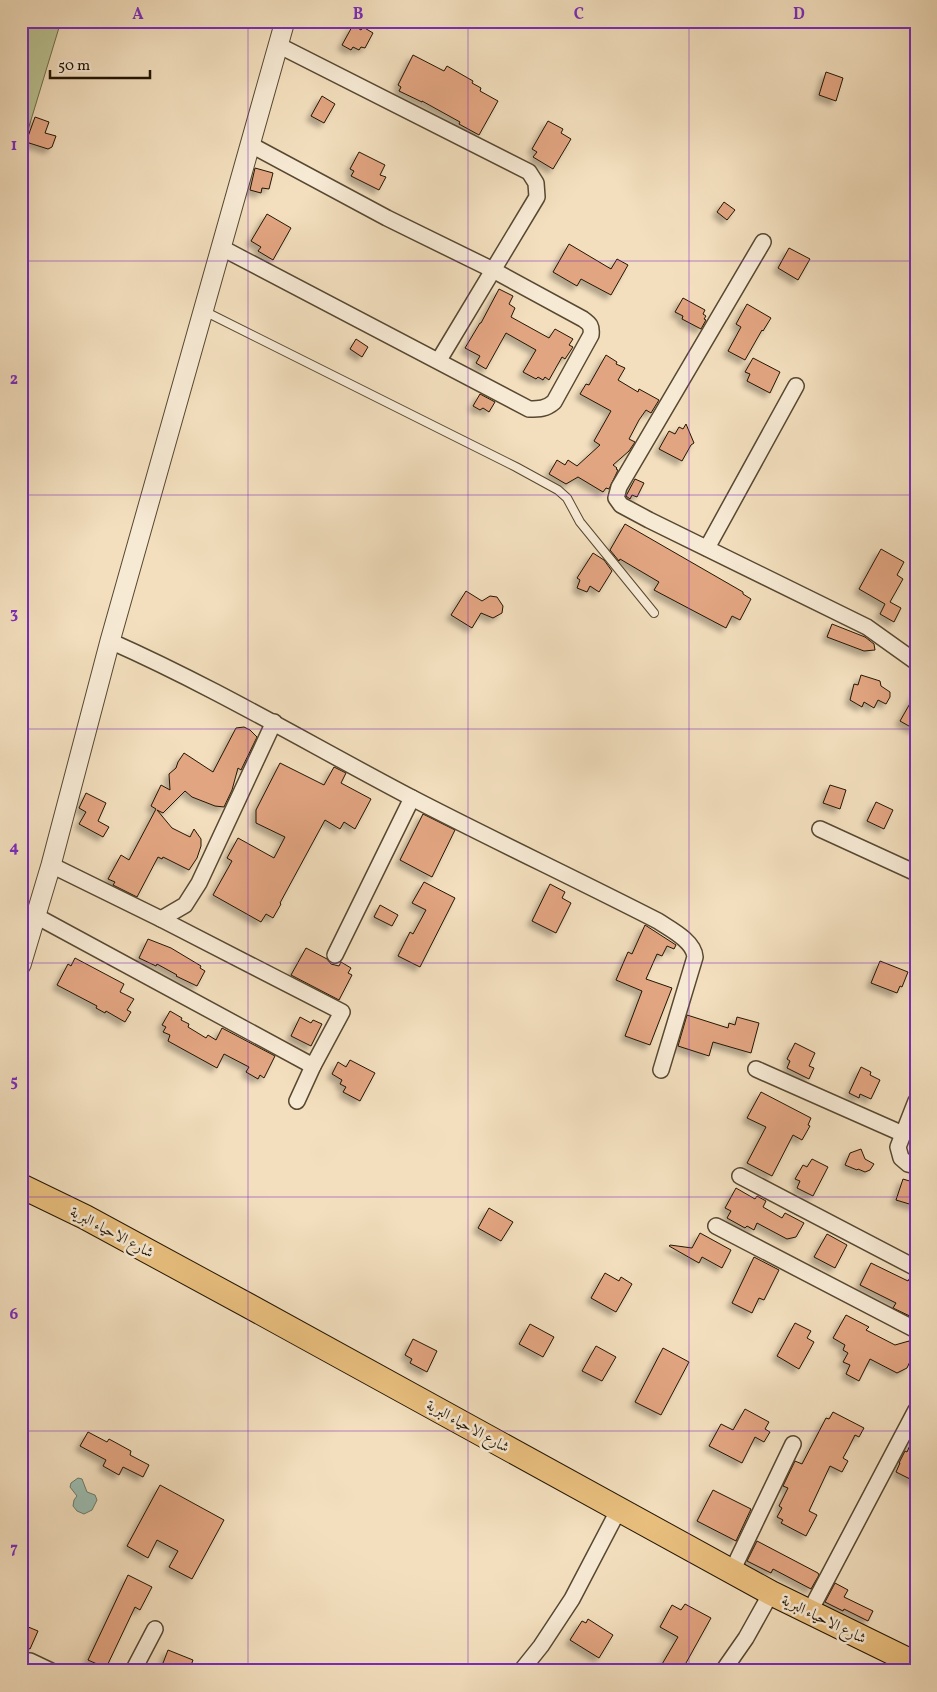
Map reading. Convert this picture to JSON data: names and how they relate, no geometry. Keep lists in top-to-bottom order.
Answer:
{
  "streets": {
    "main road": ["شارع الاحياء البرية"]
  },
  "scale_bar": "50 m",
  "grid": {
    "columns": [
      "A",
      "B",
      "C",
      "D"
    ],
    "rows": [
      "1",
      "2",
      "3",
      "4",
      "5",
      "6",
      "7"
    ]
  }
}
